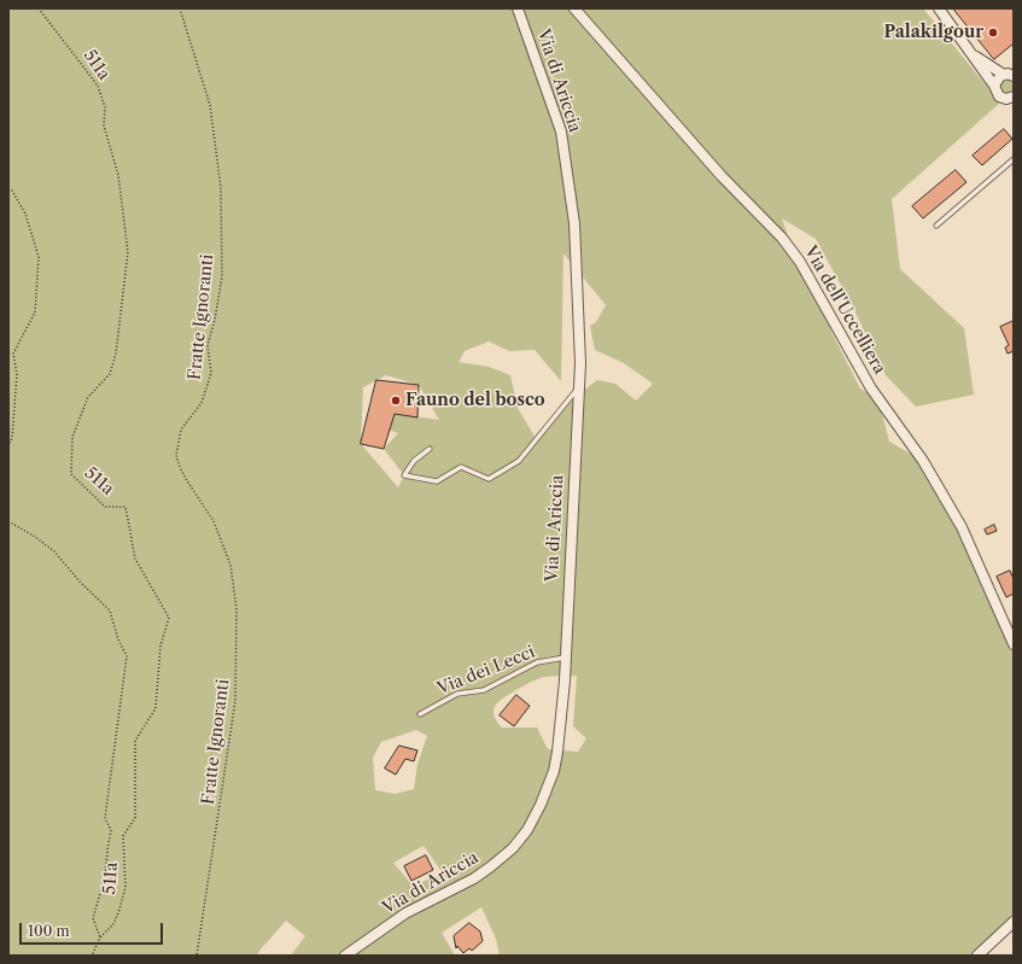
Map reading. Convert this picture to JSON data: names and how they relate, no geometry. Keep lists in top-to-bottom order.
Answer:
{
  "streets": {
    "street": ["Via di Ariccia", "Via dell'Uccelliera"],
    "lane": ["Via dei Lecci"],
    "path": ["511a", "Fratte Ignoranti"]
  },
  "crossings": [
    ["Via di Ariccia", "Via dei Lecci"]
  ],
  "places": ["Palakilgour", "Fauno del bosco"],
  "scale_bar": "100 m"
}
